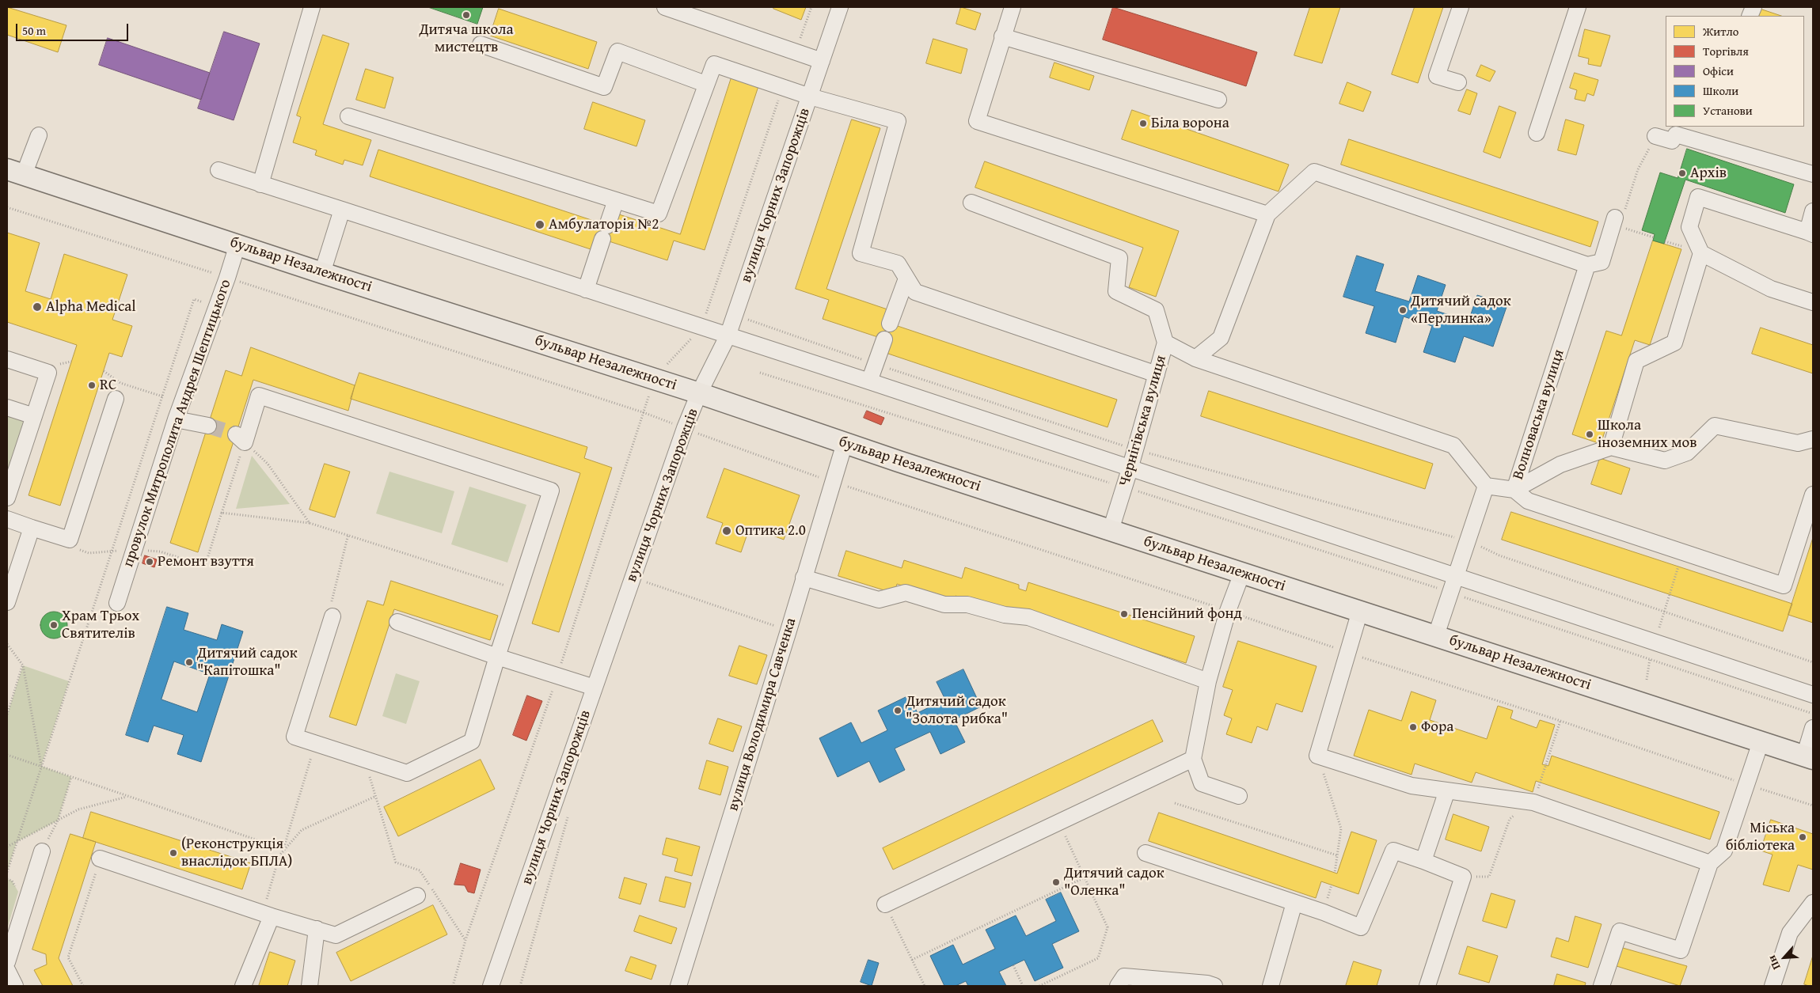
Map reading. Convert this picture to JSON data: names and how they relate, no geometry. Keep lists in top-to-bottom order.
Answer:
{
  "streets": {
    "main road": ["бульвар Незалежності"],
    "street": [
      "вулиця Чорних Запорожців",
      "Волноваська вулиця",
      "Чернігівська вулиця",
      "провулок Митрополита Андрея Шептицького",
      "вулиця Володимира Савченка"
    ]
  },
  "crossings": [
    ["вулиця Чорних Запорожців", "бульвар Незалежності"],
    ["бульвар Незалежності", "Чернігівська вулиця"],
    ["бульвар Незалежності", "провулок Митрополита Андрея Шептицького"],
    ["бульвар Незалежності", "вулиця Володимира Савченка"]
  ],
  "places": [
    "Дитяча школа мистецтв",
    "Біла ворона",
    "Архів",
    "Амбулаторія №2",
    "Alpha Medical",
    "Дитячий садок «Перлинка»",
    "RC",
    "Школа іноземних мов",
    "Оптика 2.0",
    "Ремонт взуття",
    "Пенсійний фонд",
    "Храм Трьох Святителів",
    "Дитячий садок \"Капітошка\"",
    "Дитячий садок \"Золота рибка\"",
    "Фора",
    "Міська бібліотека",
    "(Реконструкція внаслідок БПЛА)",
    "Дитячий садок \"Оленка\""
  ],
  "legend": [
    "Житло",
    "Торгівля",
    "Офіси",
    "Школи",
    "Установи"
  ],
  "scale_bar": "50 m",
  "north": "bottom left"
}
